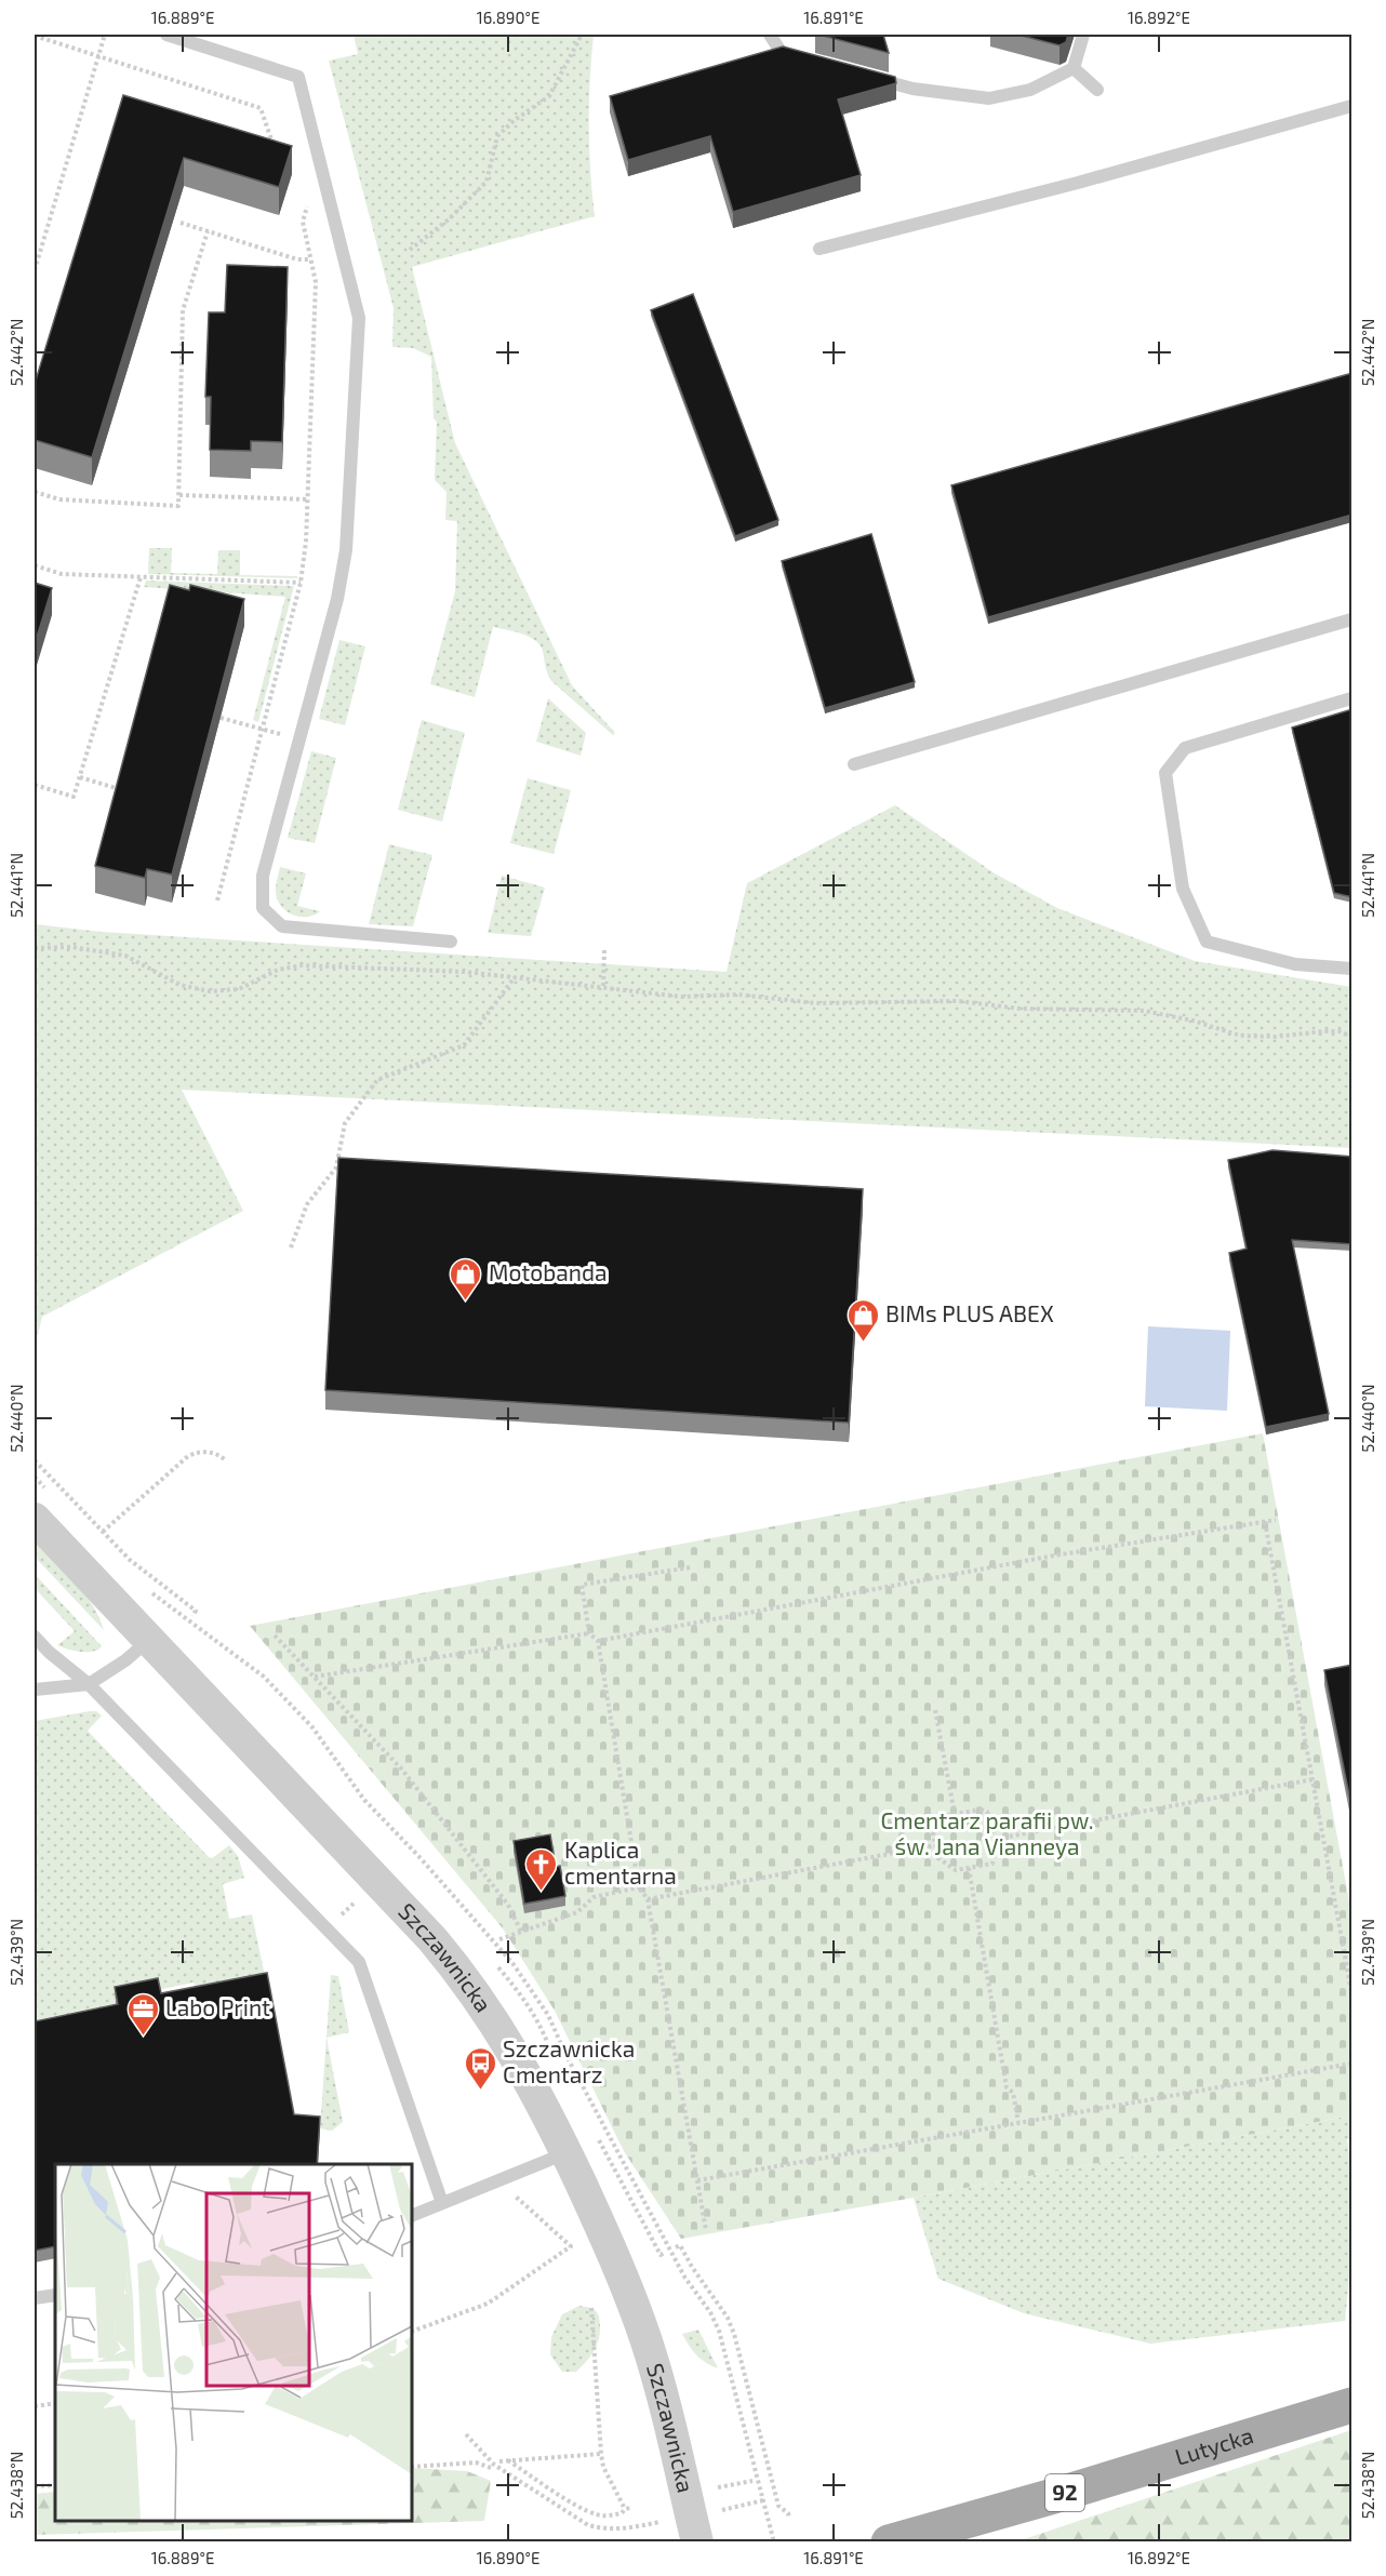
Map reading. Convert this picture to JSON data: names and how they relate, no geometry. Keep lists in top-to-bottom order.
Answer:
{
  "streets": {
    "main road": ["Lutycka", "92"],
    "street": ["Szczawnicka"]
  },
  "parks": ["Cmentarz parafii pw. św. Jana Vianneya"],
  "places": {
    "shop": ["Motobanda", "BIMs PLUS ABEX"],
    "church": ["Kaplica cmentarna"],
    "office": ["Labo Print"],
    "bus stop": ["Szczawnicka Cmentarz"]
  },
  "coordinates": [
    "16.889°E",
    "16.890°E",
    "16.891°E",
    "16.892°E",
    "52.442°N",
    "52.441°N",
    "52.440°N",
    "52.439°N",
    "52.438°N"
  ]
}
